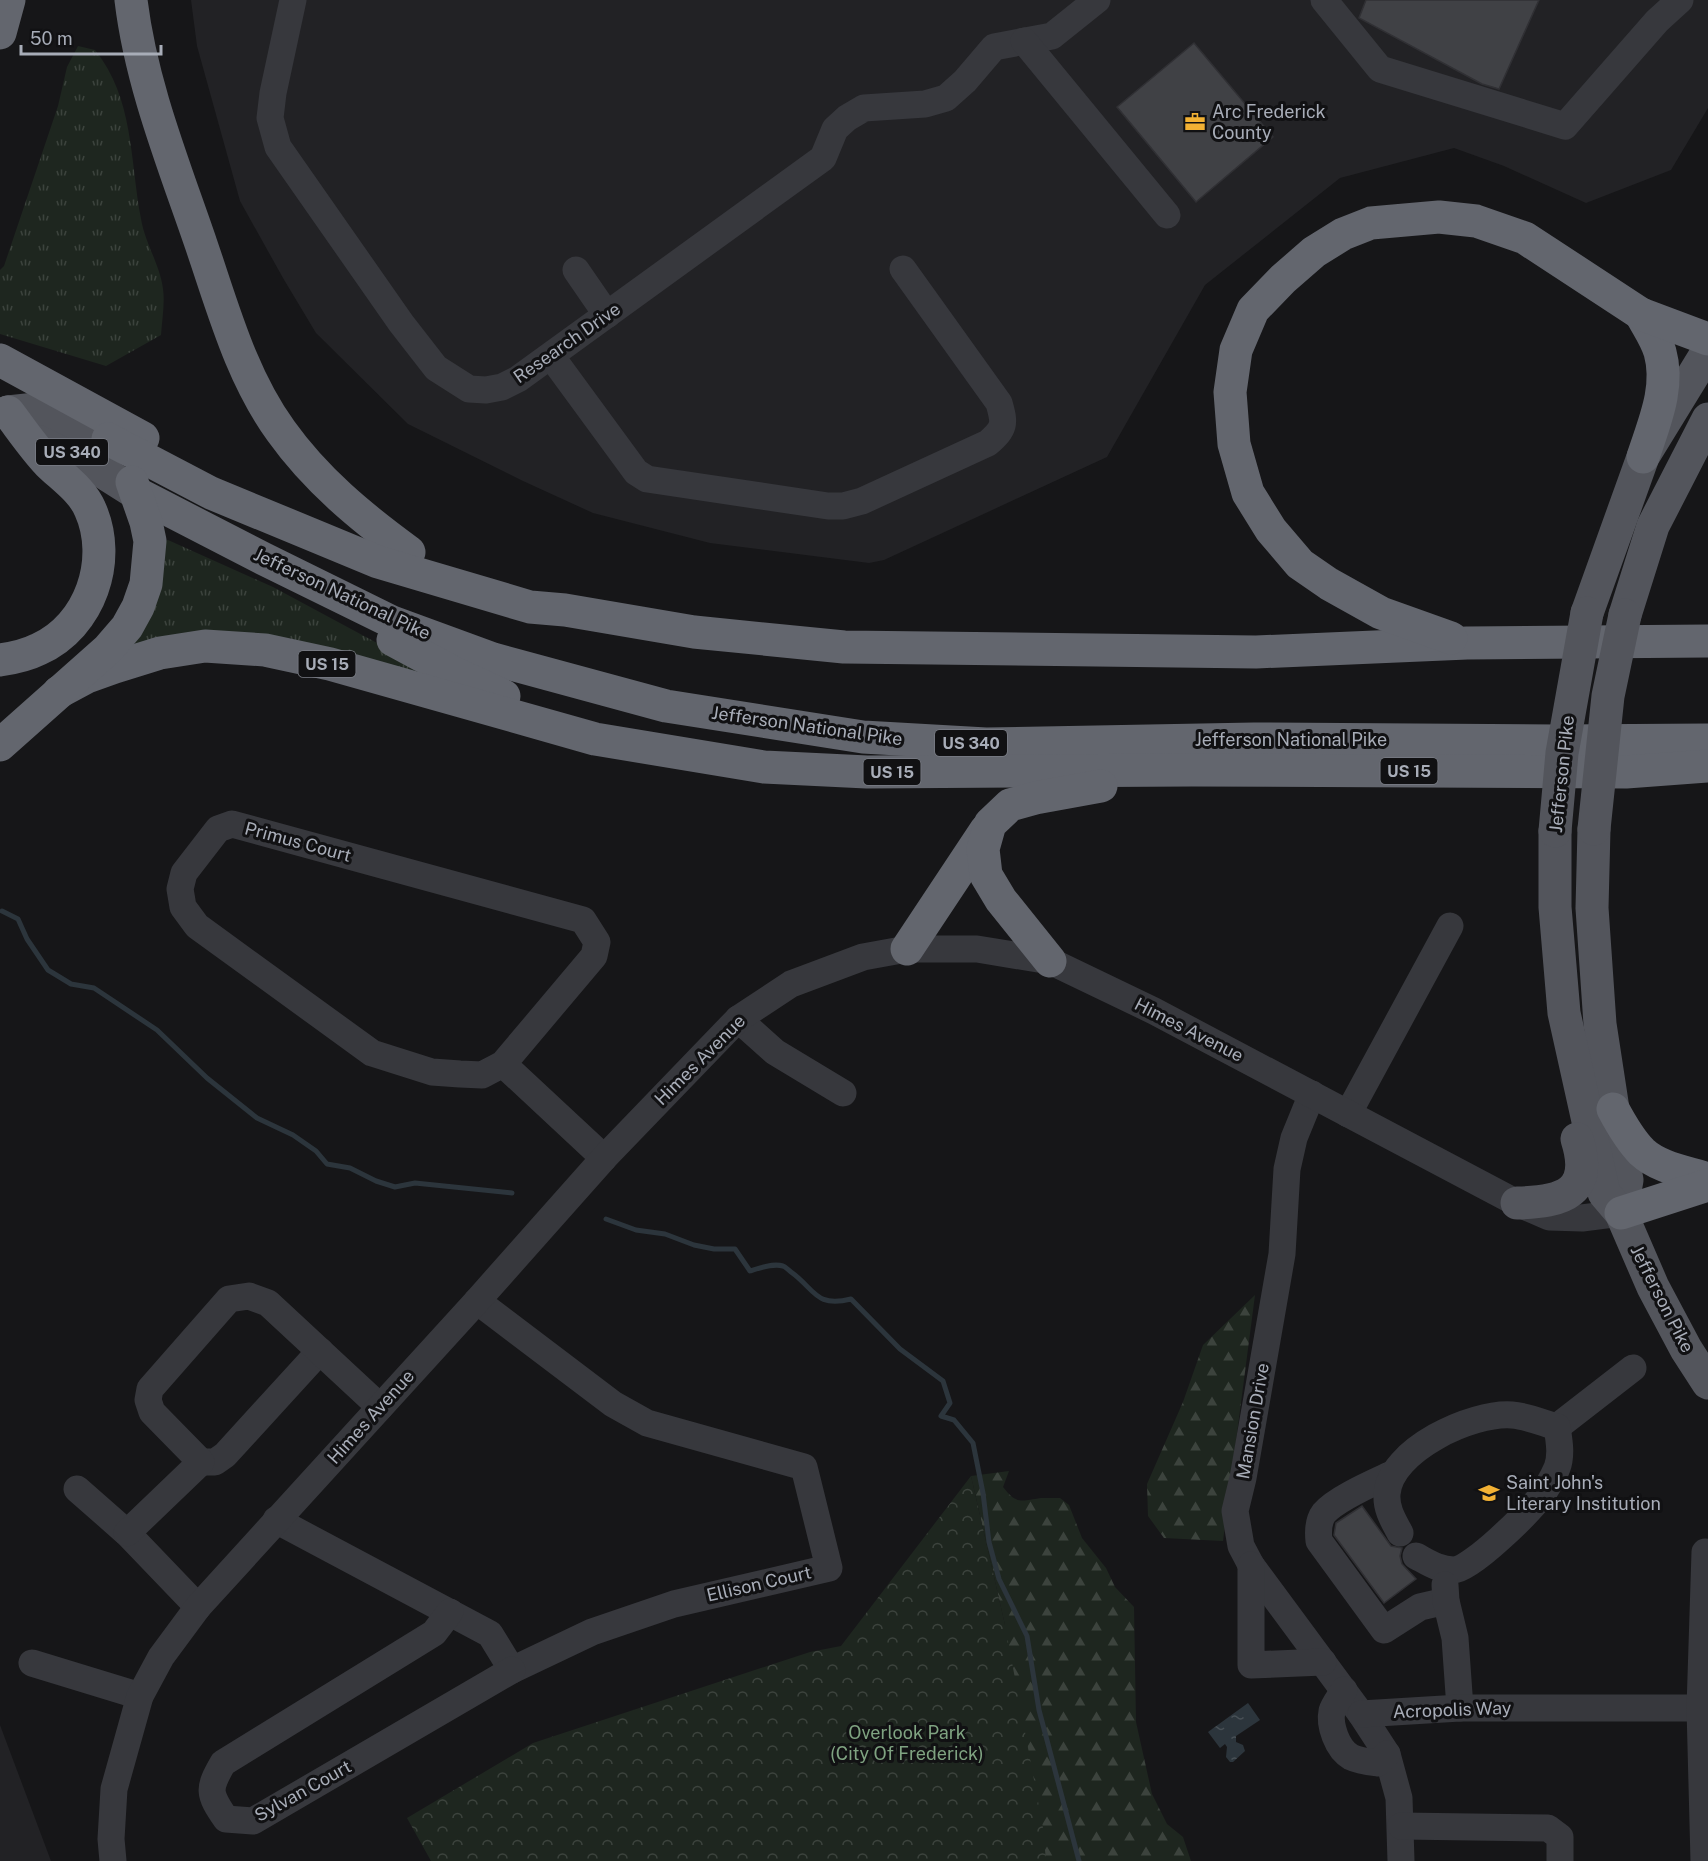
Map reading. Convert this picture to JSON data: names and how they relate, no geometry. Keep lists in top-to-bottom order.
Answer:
{
  "streets": {
    "highway": ["US 340", "Jefferson National Pike", "US 15"],
    "main road": ["Jefferson Pike"],
    "street": [
      "Research Drive",
      "Primus Court",
      "Himes Avenue",
      "Mansion Drive",
      "Ellison Court",
      "Acropolis Way",
      "Sylvan Court"
    ]
  },
  "crossings": [
    ["Jefferson Pike", "Himes Avenue"],
    ["Himes Avenue", "Mansion Drive"],
    ["Himes Avenue", "Ellison Court"],
    ["Mansion Drive", "Acropolis Way"],
    ["Ellison Court", "Sylvan Court"]
  ],
  "parks": ["Overlook Park (City Of Frederick)"],
  "places": {
    "office": ["Arc Frederick County"],
    "school or university": ["Saint John's Literary Institution"]
  },
  "scale_bar": "50 m"
}
